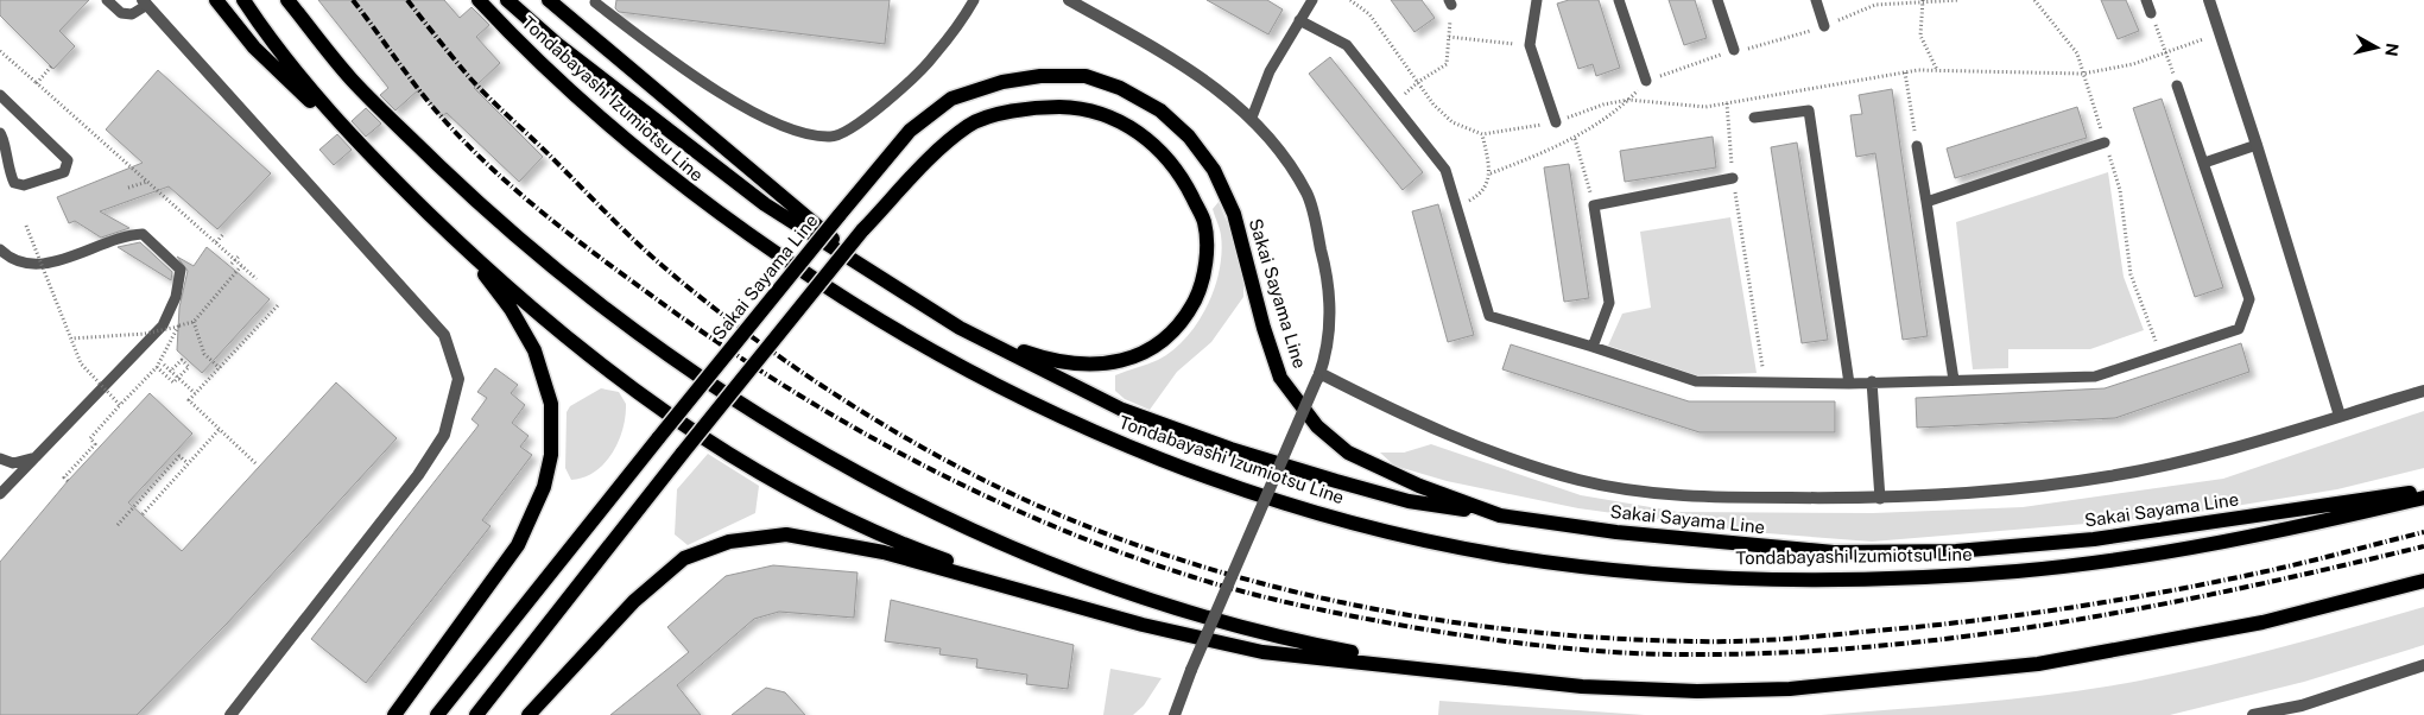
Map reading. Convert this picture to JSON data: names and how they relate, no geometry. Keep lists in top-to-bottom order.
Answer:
{
  "streets": {
    "main road": ["Tondabayashi Izumiotsu Line", "Sakai Sayama Line"]
  },
  "north": "right"
}
